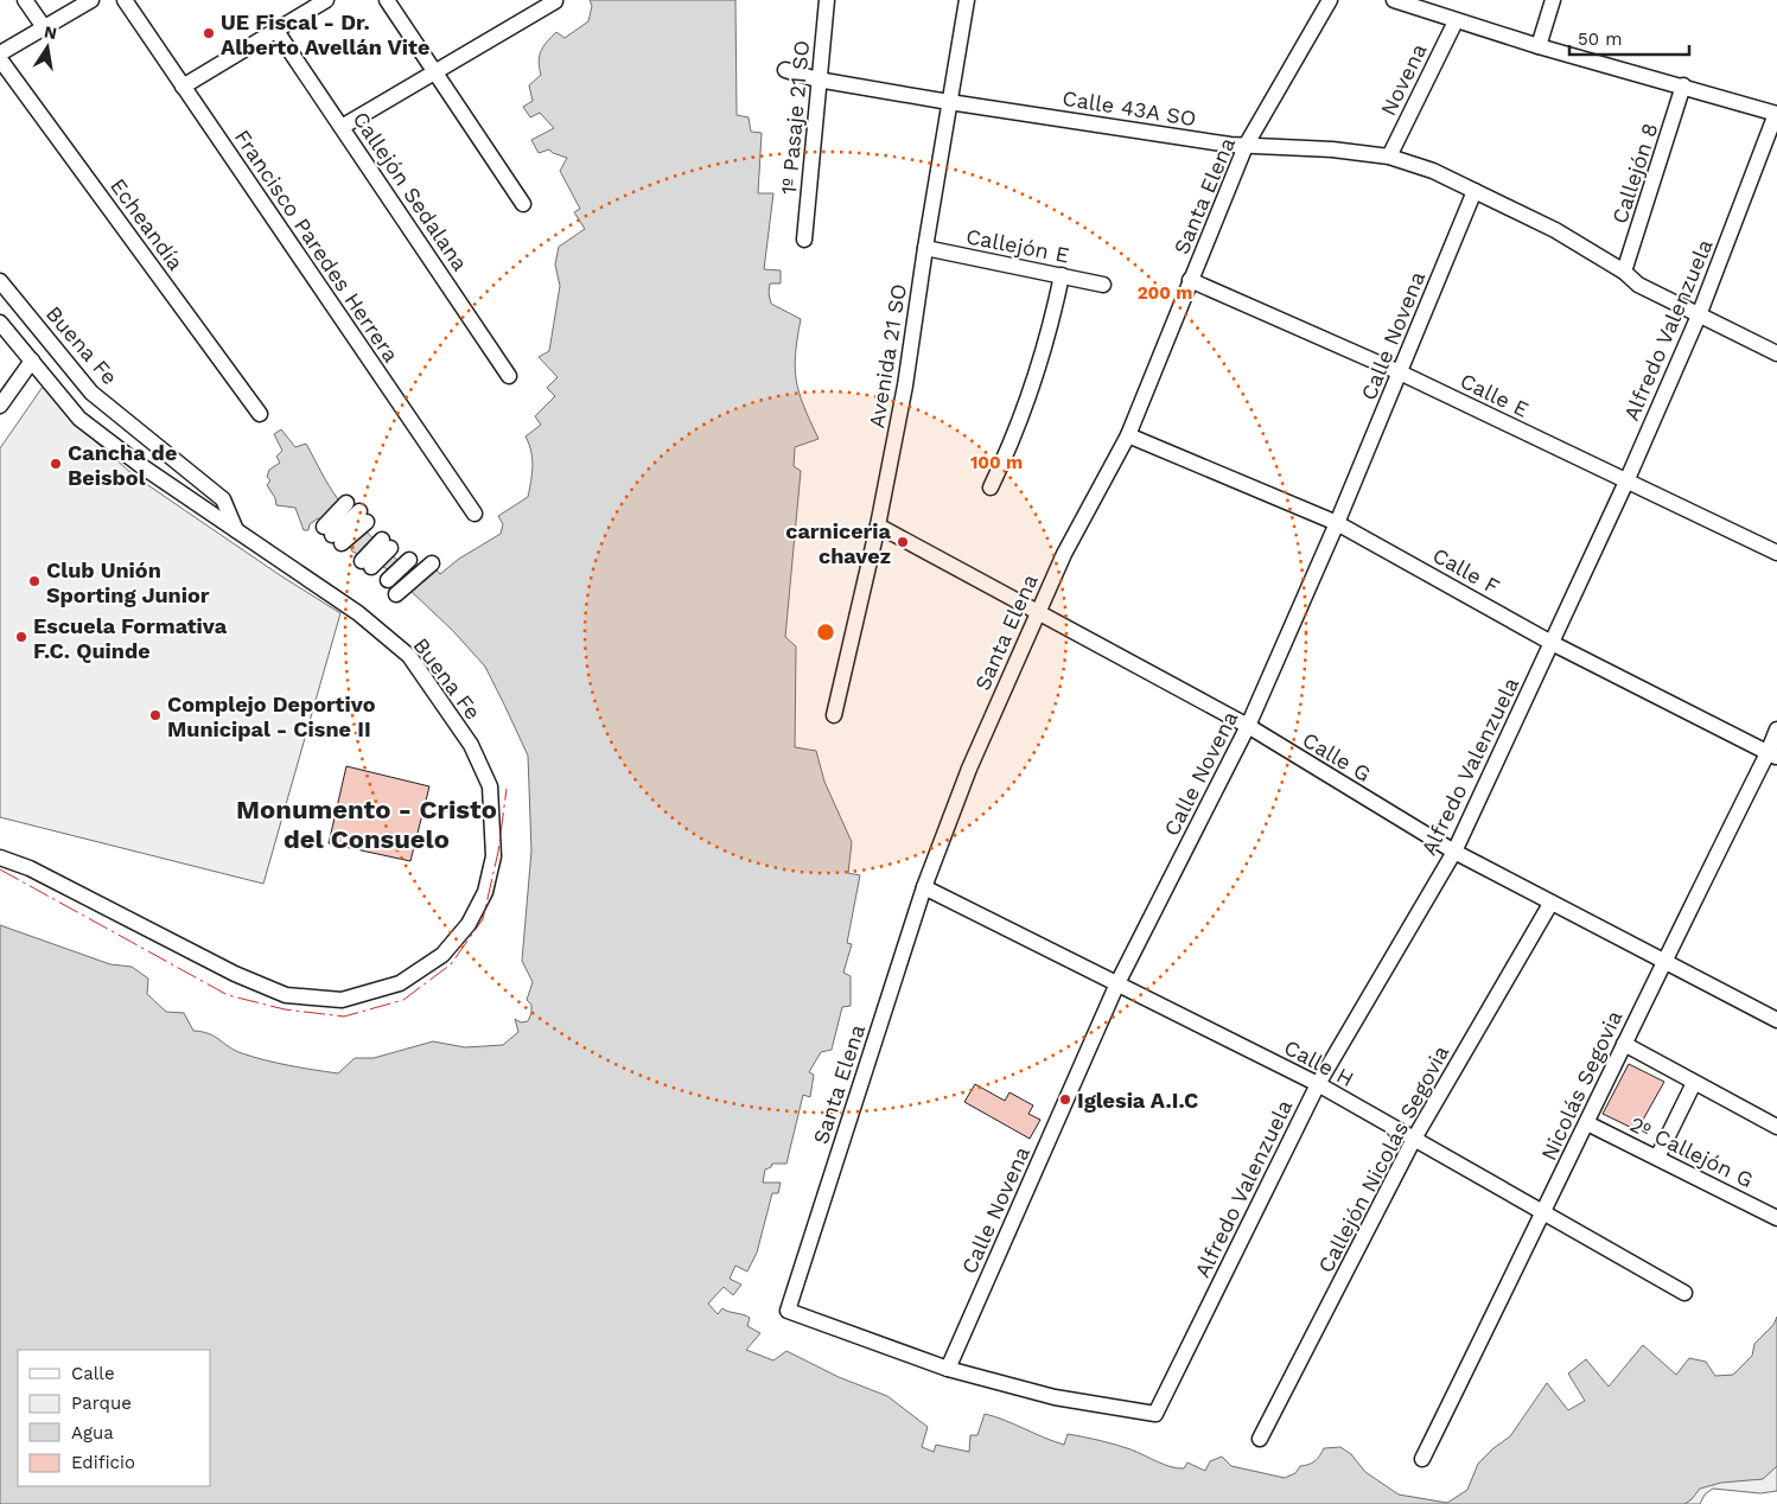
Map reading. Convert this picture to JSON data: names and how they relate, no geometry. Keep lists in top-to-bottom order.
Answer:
{
  "streets": {
    "street": [
      "Novena",
      "Calle 43A SO",
      "1º Pasaje 21 SO",
      "Callejón 8",
      "Callejón Sedalana",
      "Santa Elena",
      "Echeandía",
      "Francisco Paredes Herrera",
      "Callejón E",
      "Alfredo Valenzuela",
      "Calle Novena",
      "Buena Fe",
      "Avenida 21 SO",
      "Calle E",
      "Calle F",
      "Calle G",
      "Calle H",
      "Nicolás Segovia",
      "2º Callejón G",
      "Callejón Nicolás Segovia"
    ]
  },
  "crossings": [
    ["Novena", "Calle 43A SO"],
    ["Calle 43A SO", "1º Pasaje 21 SO"],
    ["Calle 43A SO", "Callejón 8"],
    ["Calle 43A SO", "Santa Elena"],
    ["Calle 43A SO", "Alfredo Valenzuela"],
    ["Calle 43A SO", "Calle Novena"],
    ["Calle 43A SO", "Avenida 21 SO"],
    ["Santa Elena", "Alfredo Valenzuela"],
    ["Santa Elena", "Calle Novena"],
    ["Santa Elena", "Calle E"],
    ["Santa Elena", "Calle F"],
    ["Santa Elena", "Calle G"],
    ["Santa Elena", "Calle H"],
    ["Callejón E", "Avenida 21 SO"],
    ["Alfredo Valenzuela", "Calle Novena"],
    ["Alfredo Valenzuela", "Calle E"],
    ["Alfredo Valenzuela", "Calle F"],
    ["Alfredo Valenzuela", "Calle G"],
    ["Alfredo Valenzuela", "Calle H"],
    ["Calle Novena", "Calle E"],
    ["Calle Novena", "Calle F"],
    ["Calle Novena", "Calle G"],
    ["Calle Novena", "Calle H"],
    ["Avenida 21 SO", "Calle G"],
    ["Calle F", "Nicolás Segovia"],
    ["Calle G", "Nicolás Segovia"],
    ["Calle G", "Callejón Nicolás Segovia"],
    ["Calle H", "Nicolás Segovia"],
    ["Calle H", "Callejón Nicolás Segovia"],
    ["Nicolás Segovia", "2º Callejón G"]
  ],
  "districts": ["Monumento - Cristo del Consuelo"],
  "places": [
    "UE Fiscal - Dr. Alberto Avellán Vite",
    "Cancha de Beisbol",
    "carniceria chavez",
    "Club Unión Sporting Junior",
    "Escuela Formativa F.C. Quinde",
    "Complejo Deportivo Municipal - Cisne II",
    "Iglesia A.I.C"
  ],
  "legend": [
    "Calle",
    "Parque",
    "Agua",
    "Edificio"
  ],
  "scale_bar": "50 m",
  "north": "top",
  "rings": ["200 m", "100 m"]
}
